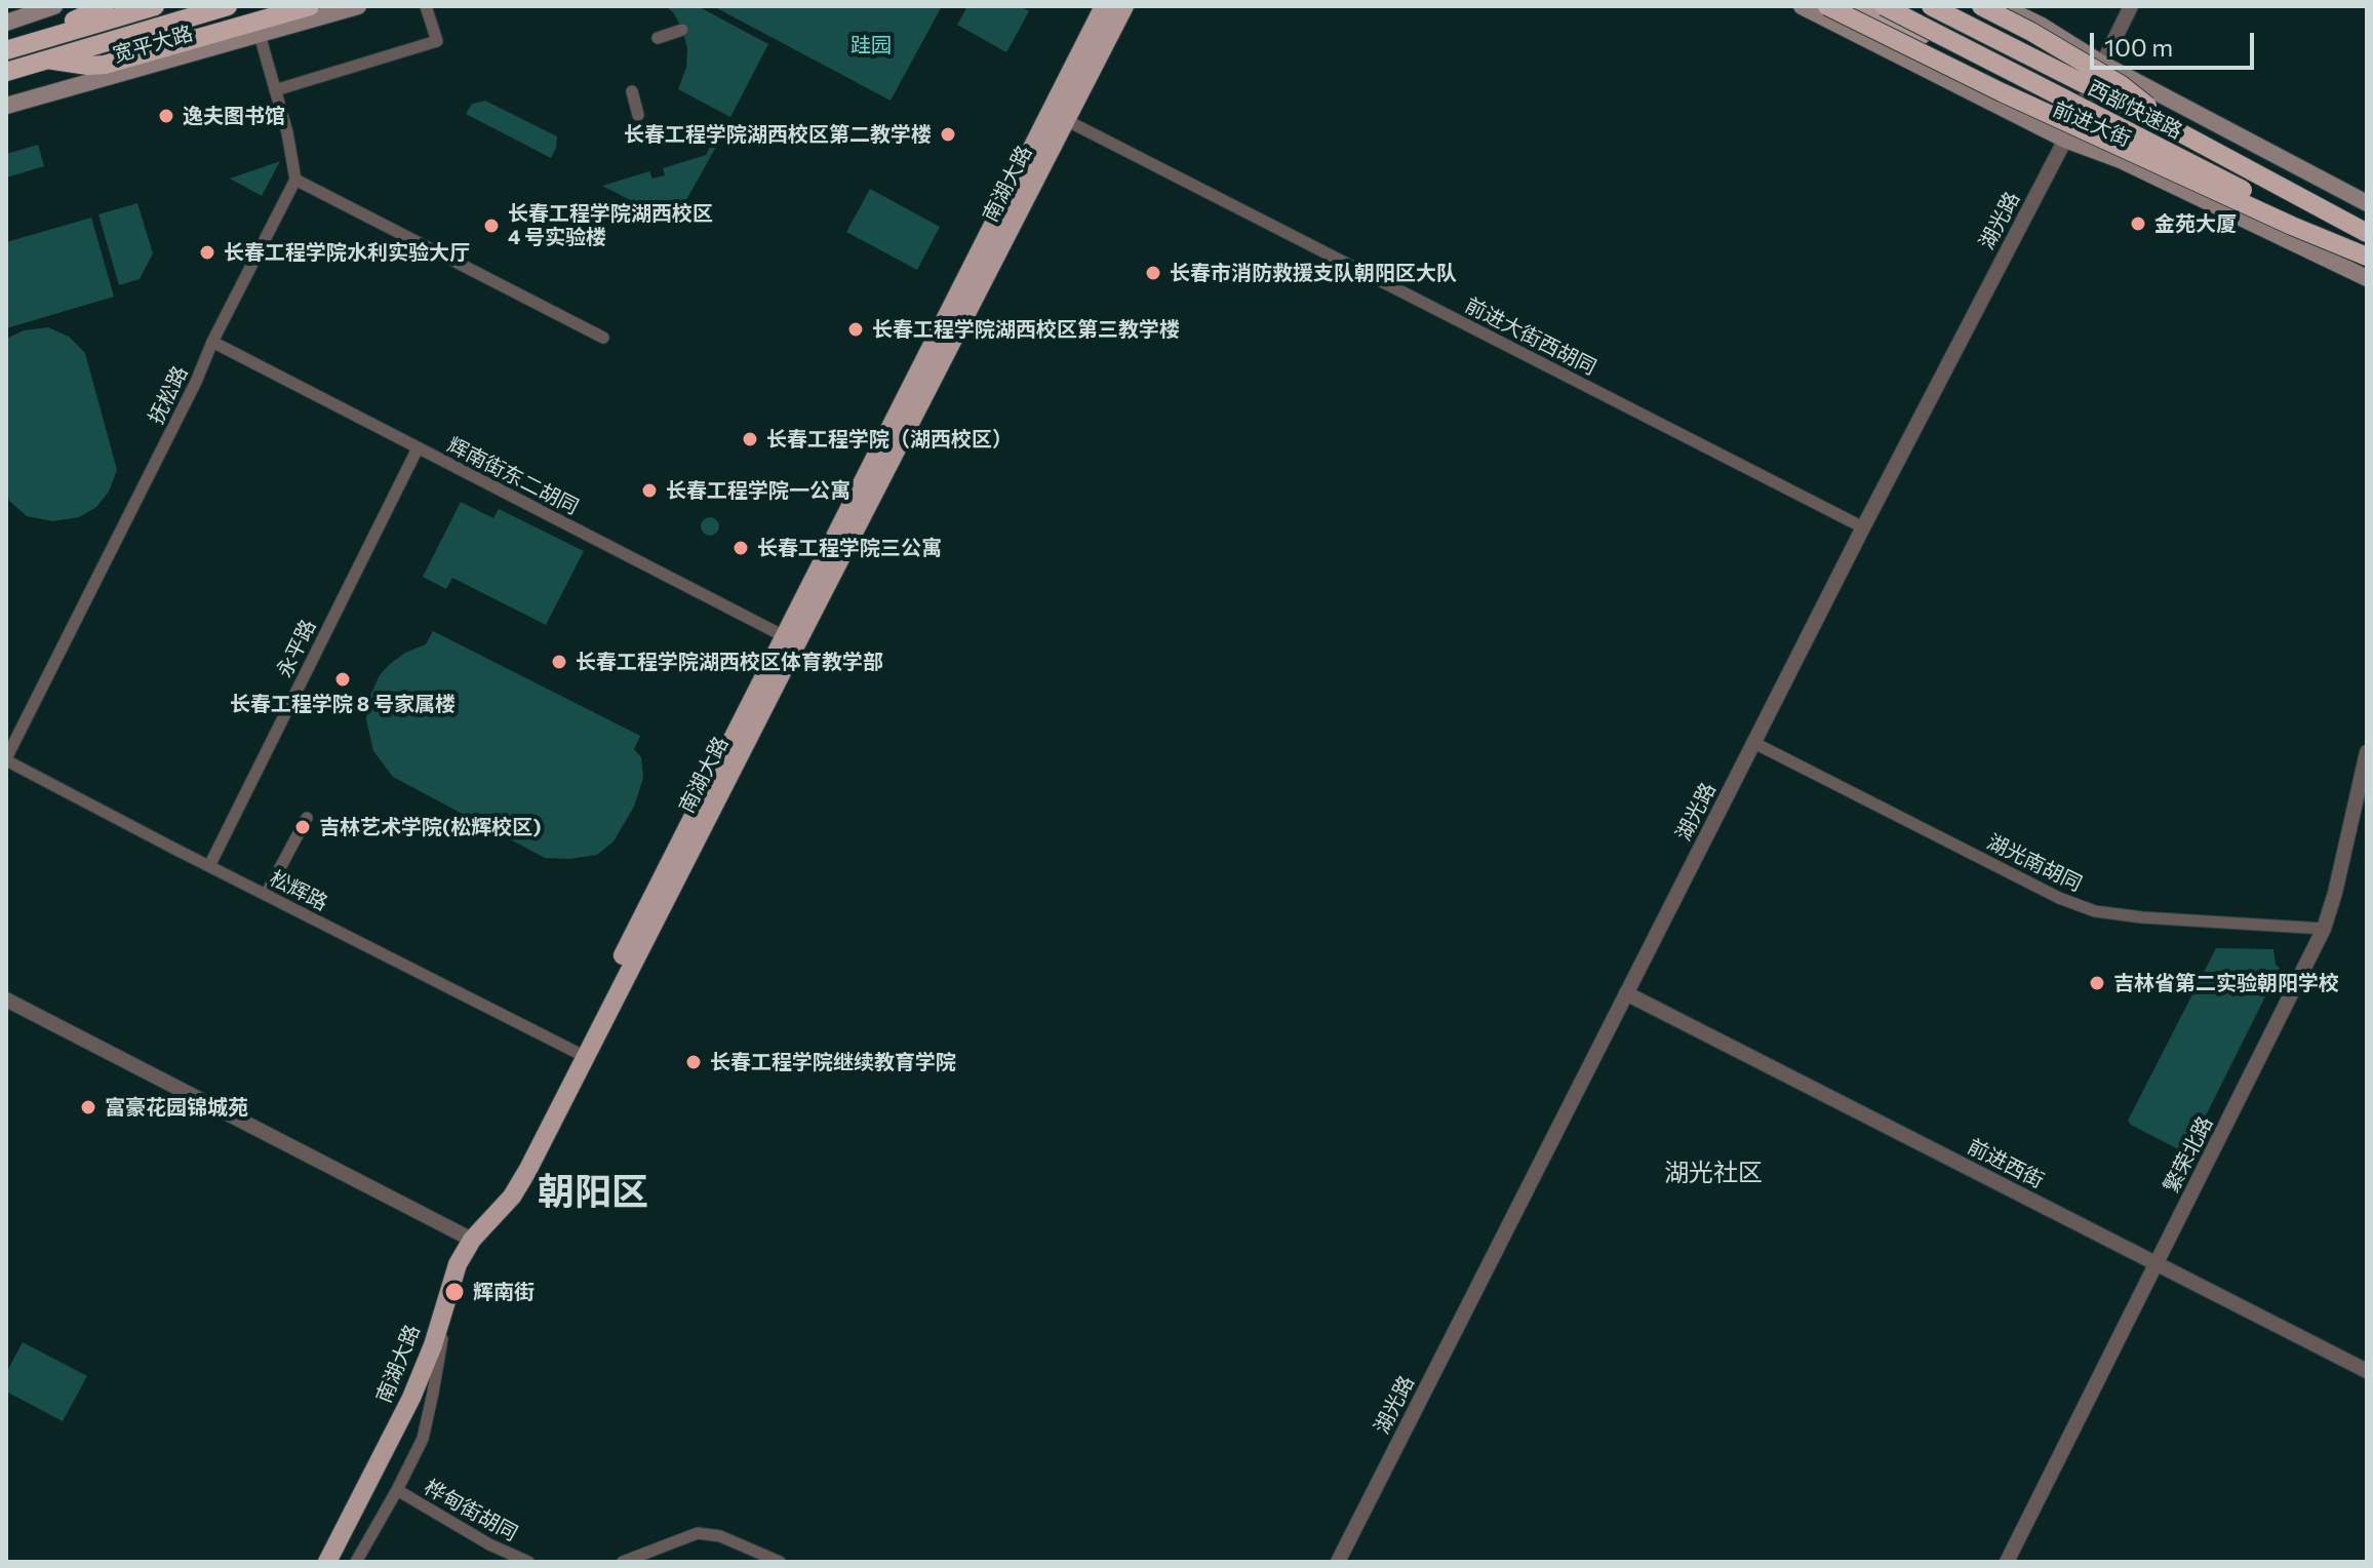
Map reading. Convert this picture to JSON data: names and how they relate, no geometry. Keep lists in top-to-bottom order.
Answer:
{
  "streets": {
    "highway": ["西部快速路"],
    "main road": ["宽平大路", "前进大街", "南湖大路"],
    "street": [
      "湖光路",
      "前进大街西胡同",
      "抚松路",
      "辉南街东二胡同",
      "永平路",
      "湖光南胡同",
      "松辉路",
      "繁荣北路",
      "前进西街",
      "桦甸街胡同"
    ]
  },
  "crossings": [
    ["西部快速路", "前进大街"],
    ["前进大街", "湖光路"],
    ["南湖大路", "前进大街西胡同"],
    ["南湖大路", "辉南街东二胡同"],
    ["南湖大路", "松辉路"],
    ["湖光路", "前进大街西胡同"],
    ["湖光路", "湖光南胡同"],
    ["湖光路", "前进西街"],
    ["抚松路", "辉南街东二胡同"],
    ["抚松路", "松辉路"],
    ["辉南街东二胡同", "永平路"],
    ["永平路", "松辉路"],
    ["湖光南胡同", "繁荣北路"],
    ["繁荣北路", "前进西街"]
  ],
  "districts": ["湖光社区", "朝阳区"],
  "parks": ["跬园"],
  "places": [
    "逸夫图书馆",
    "长春工程学院湖西校区第二教学楼",
    "金苑大厦",
    "长春工程学院湖西校区 4 号实验楼",
    "长春工程学院水利实验大厅",
    "长春市消防救援支队朝阳区大队",
    "长春工程学院湖西校区第三教学楼",
    "长春工程学院（湖西校区）",
    "长春工程学院一公寓",
    "长春工程学院三公寓",
    "长春工程学院湖西校区体育教学部",
    "长春工程学院 8 号家属楼",
    "吉林艺术学院(松辉校区)",
    "吉林省第二实验朝阳学校",
    "长春工程学院继续教育学院",
    "富豪花园锦城苑",
    "辉南街"
  ],
  "scale_bar": "100 m"
}
